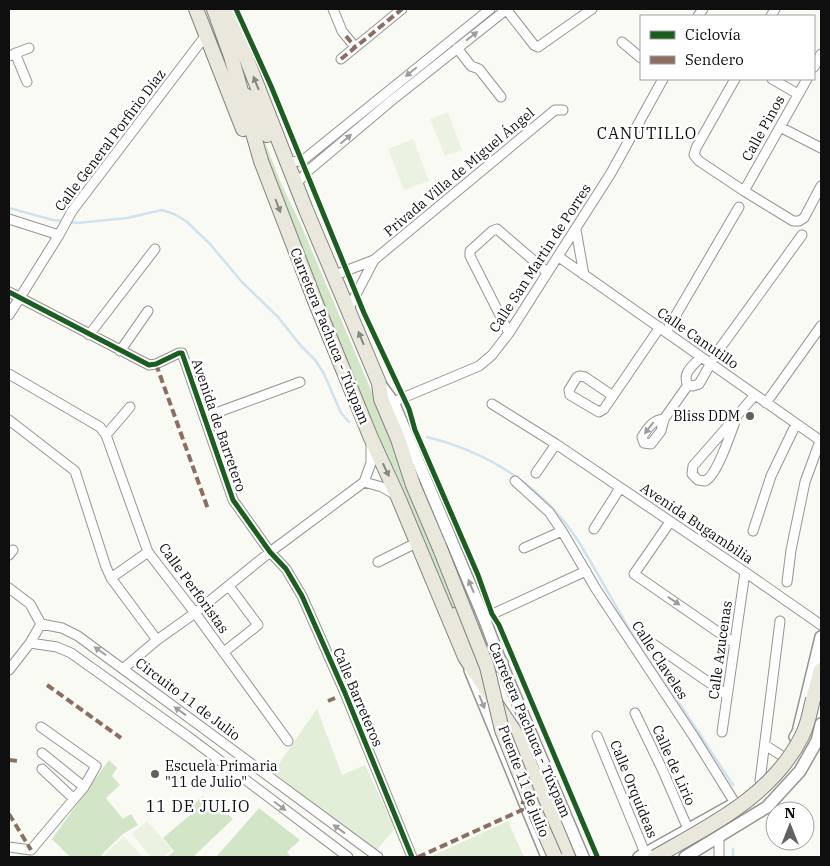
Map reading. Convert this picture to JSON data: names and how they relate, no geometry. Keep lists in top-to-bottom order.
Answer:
{
  "streets": {
    "main road": ["Carretera Pachuca - Túxpam", "Puente 11 de julio"],
    "street": [
      "Calle Pinos",
      "Calle General Porfirio Díaz",
      "Privada Villa de Miguel Ángel",
      "Calle San Martin de Porres",
      "Calle Canutillo",
      "Avenida de Barretero",
      "Avenida Bugambilia",
      "Calle Perforistas",
      "Calle Azucenas",
      "Calle Claveles",
      "Calle Barreteros",
      "Circuito 11 de Julio",
      "Calle de Lirio",
      "Calle Orquídeas"
    ]
  },
  "crossings": [
    ["Privada Villa de Miguel Ángel", "Carretera Pachuca - Túxpam"],
    ["Calle San Martin de Porres", "Carretera Pachuca - Túxpam"],
    ["Calle San Martin de Porres", "Calle Canutillo"],
    ["Carretera Pachuca - Túxpam", "Puente 11 de julio"],
    ["Avenida de Barretero", "Calle Barreteros"],
    ["Avenida Bugambilia", "Calle Azucenas"]
  ],
  "districts": ["CANUTILLO", "11 DE JULIO"],
  "places": ["Bliss DDM", "Escuela Primaria \"11 de Julio\""],
  "legend": ["Ciclovía", "Sendero"],
  "north": "top"
}
